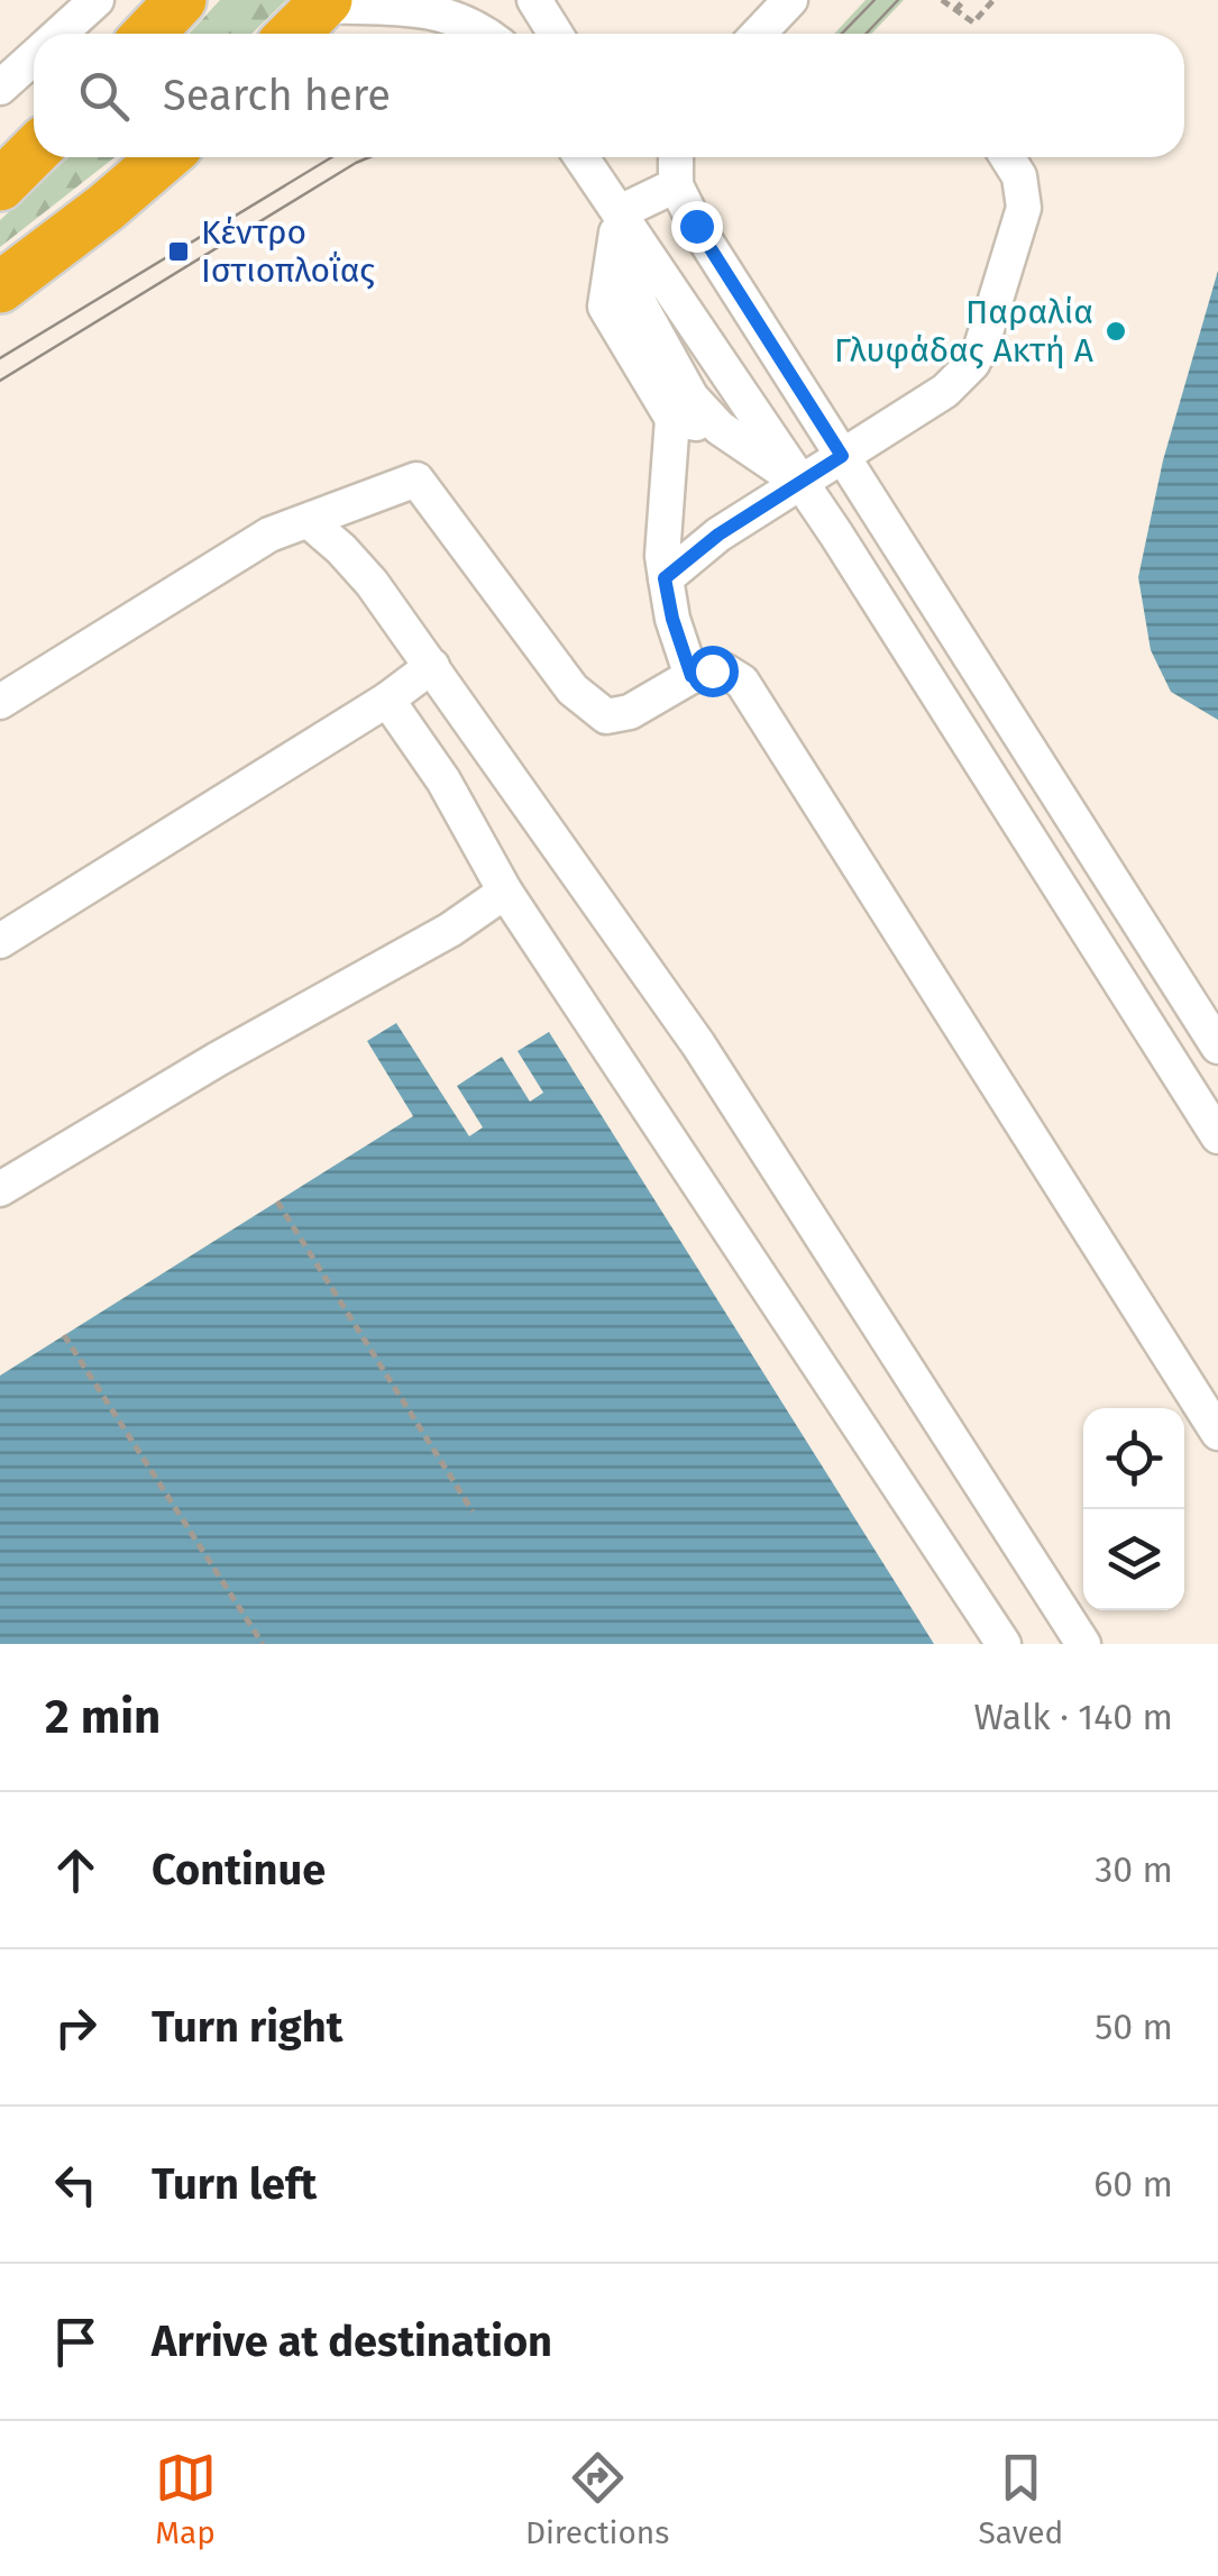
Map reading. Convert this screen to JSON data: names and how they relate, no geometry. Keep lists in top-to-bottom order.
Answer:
{
  "places": {
    "transit": ["Κέντρο Ιστιοπλοΐας"],
    "other": ["Παραλία Γλυφάδας Ακτή Α"]
  },
  "page": {
    "search": "Search here",
    "heading": ["2 min", "Walk · 140 m"],
    "list": [
      ["Continue", "30 m"],
      ["Turn right", "50 m"],
      ["Turn left", "60 m"],
      "Arrive at destination"
    ],
    "nav": ["Map", "Directions", "Saved"]
  }
}
